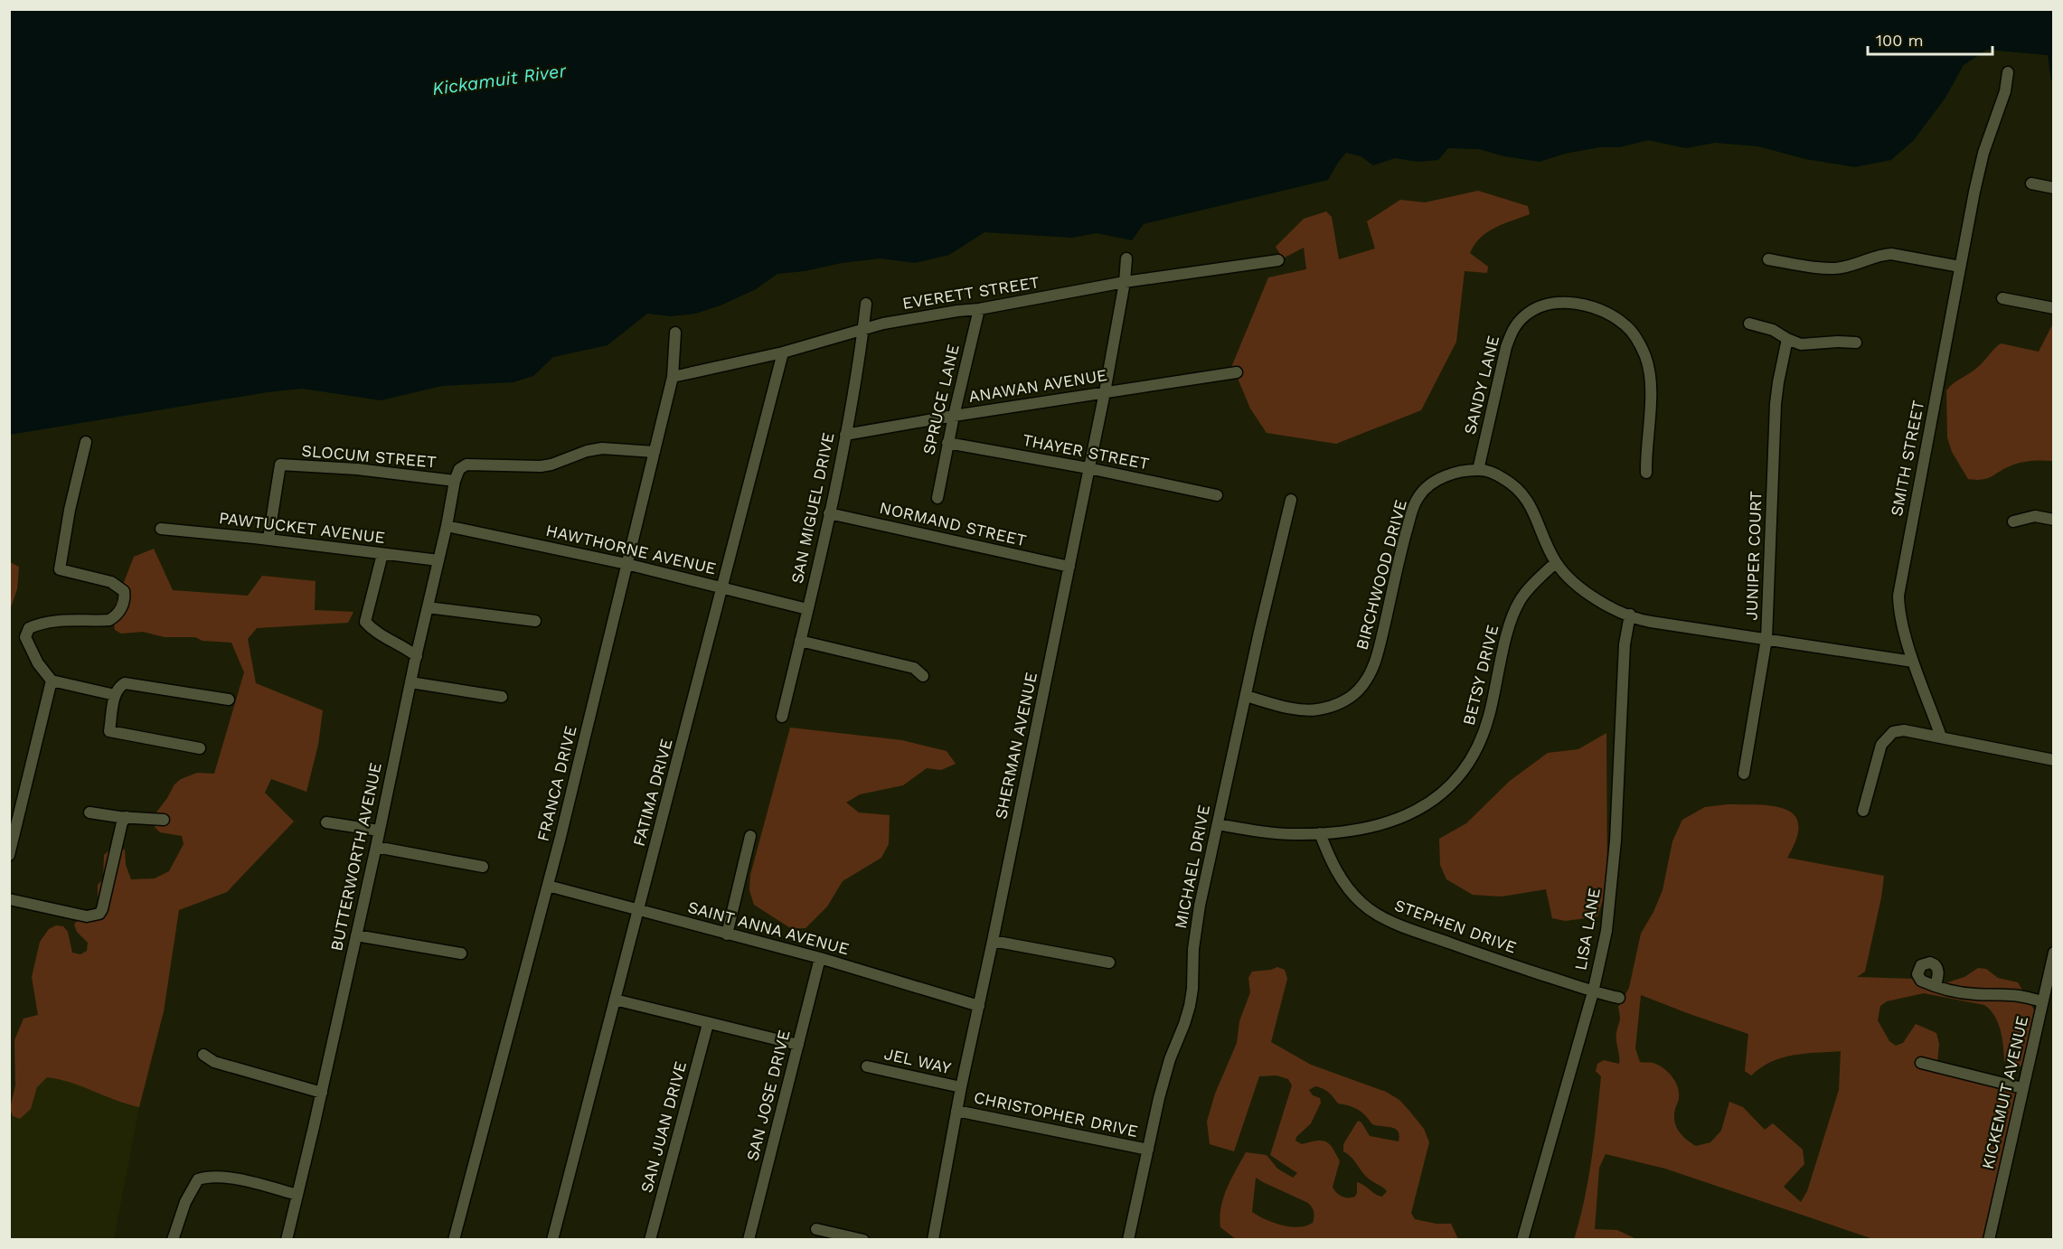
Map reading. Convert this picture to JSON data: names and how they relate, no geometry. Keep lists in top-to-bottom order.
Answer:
{
  "streets": {
    "street": [
      "EVERETT STREET",
      "SANDY LANE",
      "ANAWAN AVENUE",
      "SPRUCE LANE",
      "THAYER STREET",
      "SLOCUM STREET",
      "SMITH STREET",
      "SAN MIGUEL DRIVE",
      "NORMAND STREET",
      "PAWTUCKET AVENUE",
      "HAWTHORNE AVENUE",
      "JUNIPER COURT",
      "BIRCHWOOD DRIVE",
      "BETSY DRIVE",
      "SHERMAN AVENUE",
      "FRANCA DRIVE",
      "FATIMA DRIVE",
      "BUTTERWORTH AVENUE",
      "MICHAEL DRIVE",
      "STEPHEN DRIVE",
      "SAINT ANNA AVENUE",
      "LISA LANE",
      "JEL WAY",
      "KICKEMUIT AVENUE",
      "SAN JOSE DRIVE",
      "CHRISTOPHER DRIVE",
      "SAN JUAN DRIVE"
    ]
  },
  "crossings": [
    ["EVERETT STREET", "SPRUCE LANE"],
    ["EVERETT STREET", "SAN MIGUEL DRIVE"],
    ["EVERETT STREET", "SHERMAN AVENUE"],
    ["EVERETT STREET", "FRANCA DRIVE"],
    ["EVERETT STREET", "FATIMA DRIVE"],
    ["SANDY LANE", "BIRCHWOOD DRIVE"],
    ["ANAWAN AVENUE", "SPRUCE LANE"],
    ["ANAWAN AVENUE", "SAN MIGUEL DRIVE"],
    ["ANAWAN AVENUE", "SHERMAN AVENUE"],
    ["SPRUCE LANE", "THAYER STREET"],
    ["THAYER STREET", "SHERMAN AVENUE"],
    ["SLOCUM STREET", "PAWTUCKET AVENUE"],
    ["SLOCUM STREET", "BUTTERWORTH AVENUE"],
    ["SMITH STREET", "BIRCHWOOD DRIVE"],
    ["SAN MIGUEL DRIVE", "NORMAND STREET"],
    ["SAN MIGUEL DRIVE", "HAWTHORNE AVENUE"],
    ["NORMAND STREET", "SHERMAN AVENUE"],
    ["PAWTUCKET AVENUE", "BUTTERWORTH AVENUE"],
    ["HAWTHORNE AVENUE", "FRANCA DRIVE"],
    ["HAWTHORNE AVENUE", "FATIMA DRIVE"],
    ["HAWTHORNE AVENUE", "BUTTERWORTH AVENUE"],
    ["JUNIPER COURT", "BIRCHWOOD DRIVE"],
    ["BIRCHWOOD DRIVE", "BETSY DRIVE"],
    ["BIRCHWOOD DRIVE", "MICHAEL DRIVE"],
    ["BIRCHWOOD DRIVE", "LISA LANE"],
    ["BETSY DRIVE", "MICHAEL DRIVE"],
    ["BETSY DRIVE", "STEPHEN DRIVE"],
    ["SHERMAN AVENUE", "SAINT ANNA AVENUE"],
    ["SHERMAN AVENUE", "JEL WAY"],
    ["SHERMAN AVENUE", "CHRISTOPHER DRIVE"],
    ["FRANCA DRIVE", "SAINT ANNA AVENUE"],
    ["FATIMA DRIVE", "SAINT ANNA AVENUE"],
    ["MICHAEL DRIVE", "CHRISTOPHER DRIVE"],
    ["STEPHEN DRIVE", "LISA LANE"],
    ["SAINT ANNA AVENUE", "SAN JOSE DRIVE"]
  ],
  "water": ["Kickamuit River"],
  "scale_bar": "100 m"
}
